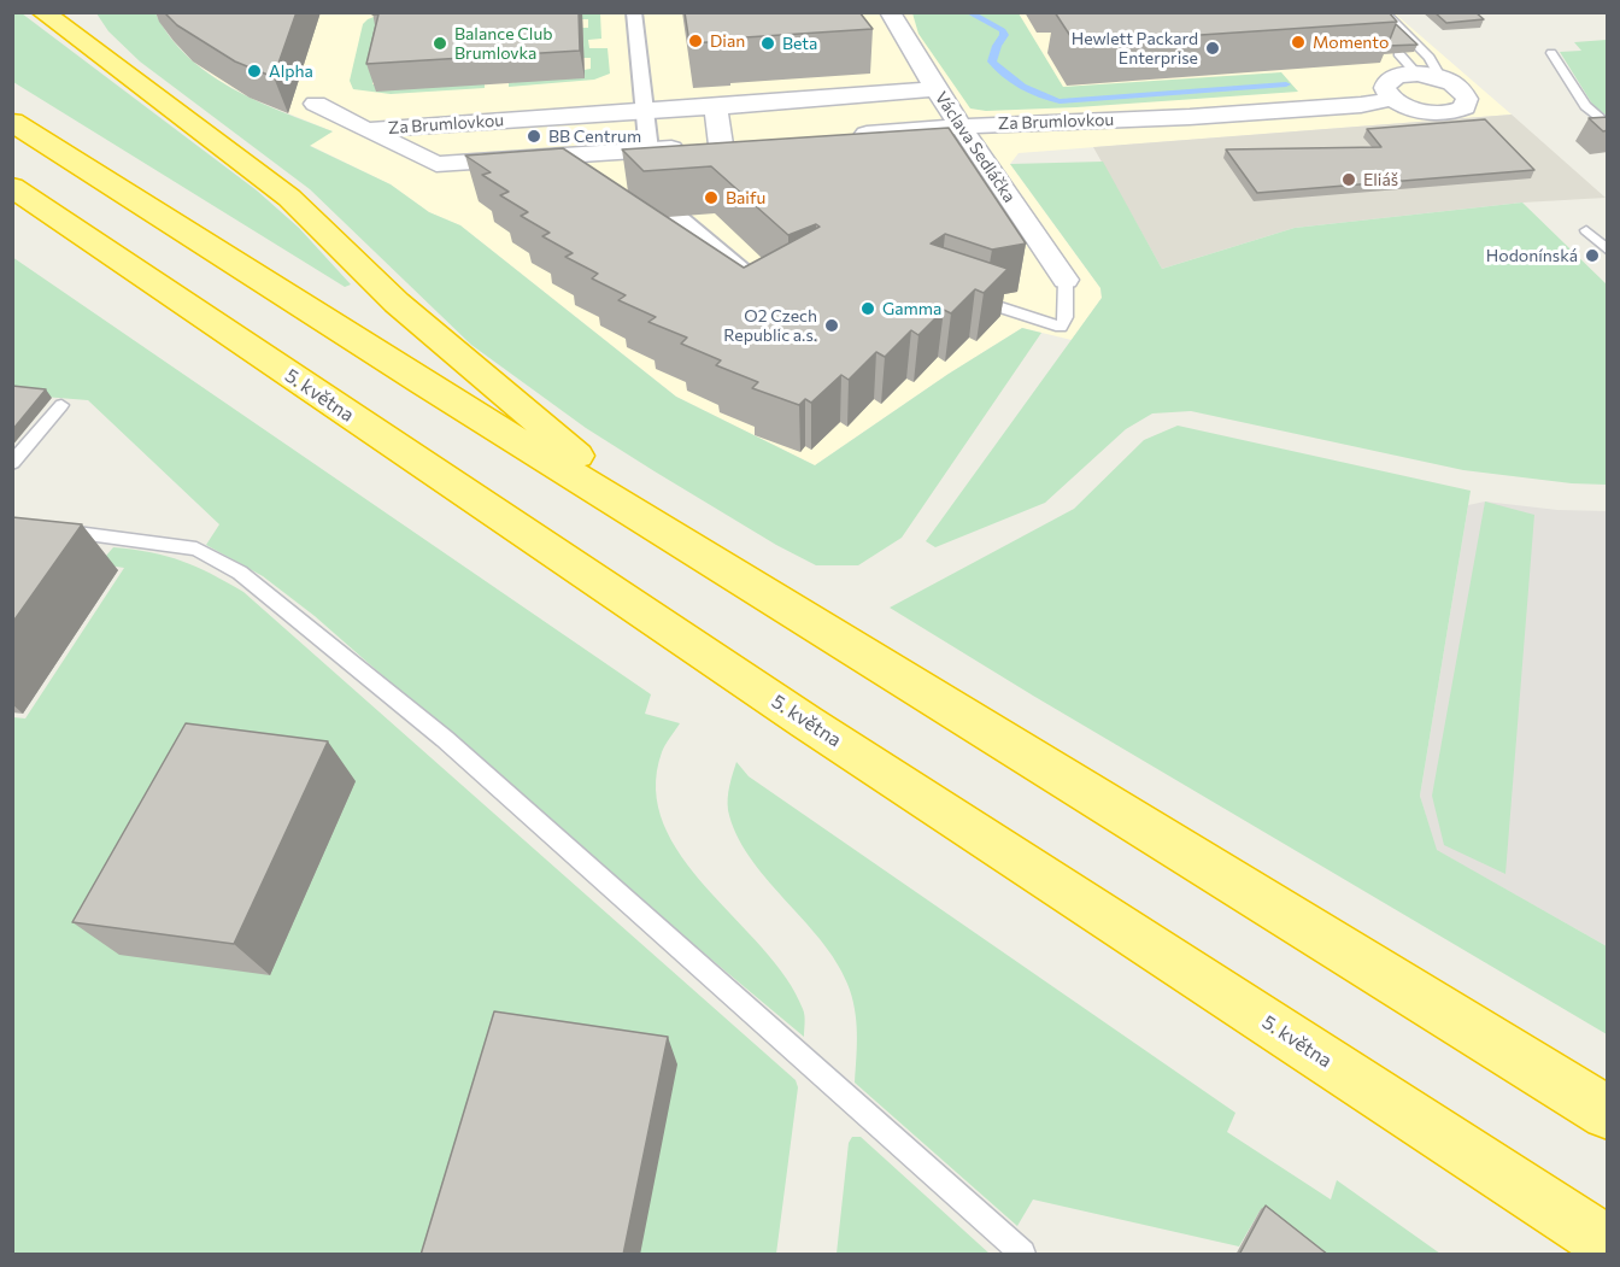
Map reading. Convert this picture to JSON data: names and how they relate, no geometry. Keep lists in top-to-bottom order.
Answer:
{
  "streets": {
    "highway": ["5. května"],
    "street": ["Za Brumlovkou", "Václava Sedláčka"]
  },
  "crossings": [
    ["Za Brumlovkou", "Václava Sedláčka"]
  ],
  "places": [
    "Dian",
    "Momento",
    "Balance Club Brumlovka",
    "Beta",
    "Hewlett Packard Enterprise",
    "Alpha",
    "BB Centrum",
    "Eliáš",
    "Baifu",
    "Hodonínská",
    "Gamma",
    "O2 Czech Republic a.s."
  ]
}
